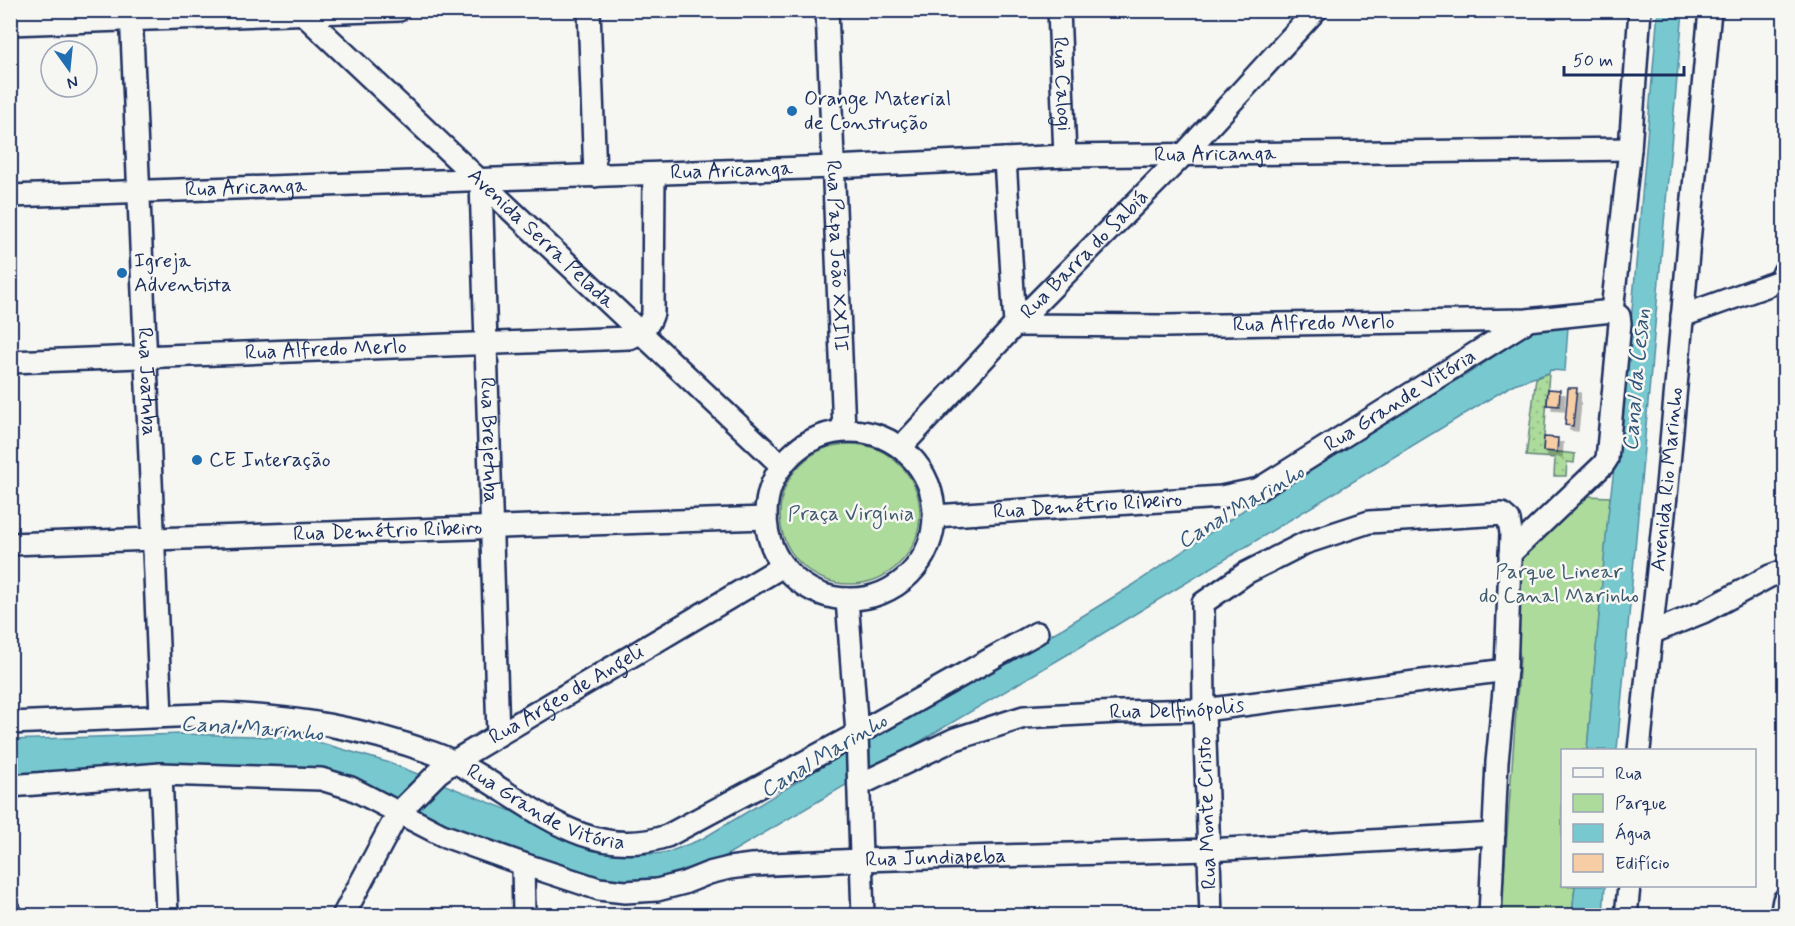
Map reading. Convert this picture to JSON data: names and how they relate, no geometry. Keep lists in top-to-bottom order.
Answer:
{
  "streets": {
    "street": [
      "Rua Calogi",
      "Rua Aricanga",
      "Avenida Serra Pelada",
      "Rua Barra do Sabiá",
      "Rua Papa João XXIII",
      "Rua Alfredo Merlo",
      "Rua Joatuba",
      "Rua Grande Vitória",
      "Rua Brejetuba",
      "Avenida Rio Marinho",
      "Rua Demétrio Ribeiro",
      "Rua Argeo de Angeli",
      "Rua Delfinópolis",
      "Rua Monte Cristo",
      "Rua Jundiapeba"
    ]
  },
  "crossings": [
    ["Rua Calogi", "Rua Aricanga"],
    ["Rua Aricanga", "Avenida Serra Pelada"],
    ["Rua Aricanga", "Rua Barra do Sabiá"],
    ["Rua Aricanga", "Rua Papa João XXIII"],
    ["Rua Aricanga", "Rua Joatuba"],
    ["Rua Aricanga", "Rua Brejetuba"],
    ["Avenida Serra Pelada", "Rua Barra do Sabiá"],
    ["Avenida Serra Pelada", "Rua Papa João XXIII"],
    ["Avenida Serra Pelada", "Rua Alfredo Merlo"],
    ["Avenida Serra Pelada", "Rua Brejetuba"],
    ["Avenida Serra Pelada", "Rua Demétrio Ribeiro"],
    ["Avenida Serra Pelada", "Rua Argeo de Angeli"],
    ["Rua Barra do Sabiá", "Rua Papa João XXIII"],
    ["Rua Barra do Sabiá", "Rua Alfredo Merlo"],
    ["Rua Barra do Sabiá", "Rua Demétrio Ribeiro"],
    ["Rua Barra do Sabiá", "Rua Argeo de Angeli"],
    ["Rua Papa João XXIII", "Rua Demétrio Ribeiro"],
    ["Rua Papa João XXIII", "Rua Argeo de Angeli"],
    ["Rua Alfredo Merlo", "Rua Joatuba"],
    ["Rua Alfredo Merlo", "Rua Grande Vitória"],
    ["Rua Alfredo Merlo", "Rua Brejetuba"],
    ["Rua Joatuba", "Rua Grande Vitória"],
    ["Rua Joatuba", "Rua Demétrio Ribeiro"],
    ["Rua Grande Vitória", "Rua Demétrio Ribeiro"],
    ["Rua Grande Vitória", "Rua Argeo de Angeli"],
    ["Rua Brejetuba", "Rua Demétrio Ribeiro"],
    ["Rua Brejetuba", "Rua Argeo de Angeli"],
    ["Rua Demétrio Ribeiro", "Rua Argeo de Angeli"],
    ["Rua Argeo de Angeli", "Rua Jundiapeba"],
    ["Rua Delfinópolis", "Rua Monte Cristo"],
    ["Rua Monte Cristo", "Rua Jundiapeba"]
  ],
  "water": ["Canal da Cesan", "Canal Marinho"],
  "parks": ["Praça Virgínia", "Parque Linear do Canal Marinho"],
  "places": ["Orange Material de Construção", "Igreja Adventista", "CE Interação"],
  "legend": [
    "Rua",
    "Parque",
    "Água",
    "Edifício"
  ],
  "scale_bar": "50 m",
  "north": "bottom"
}
